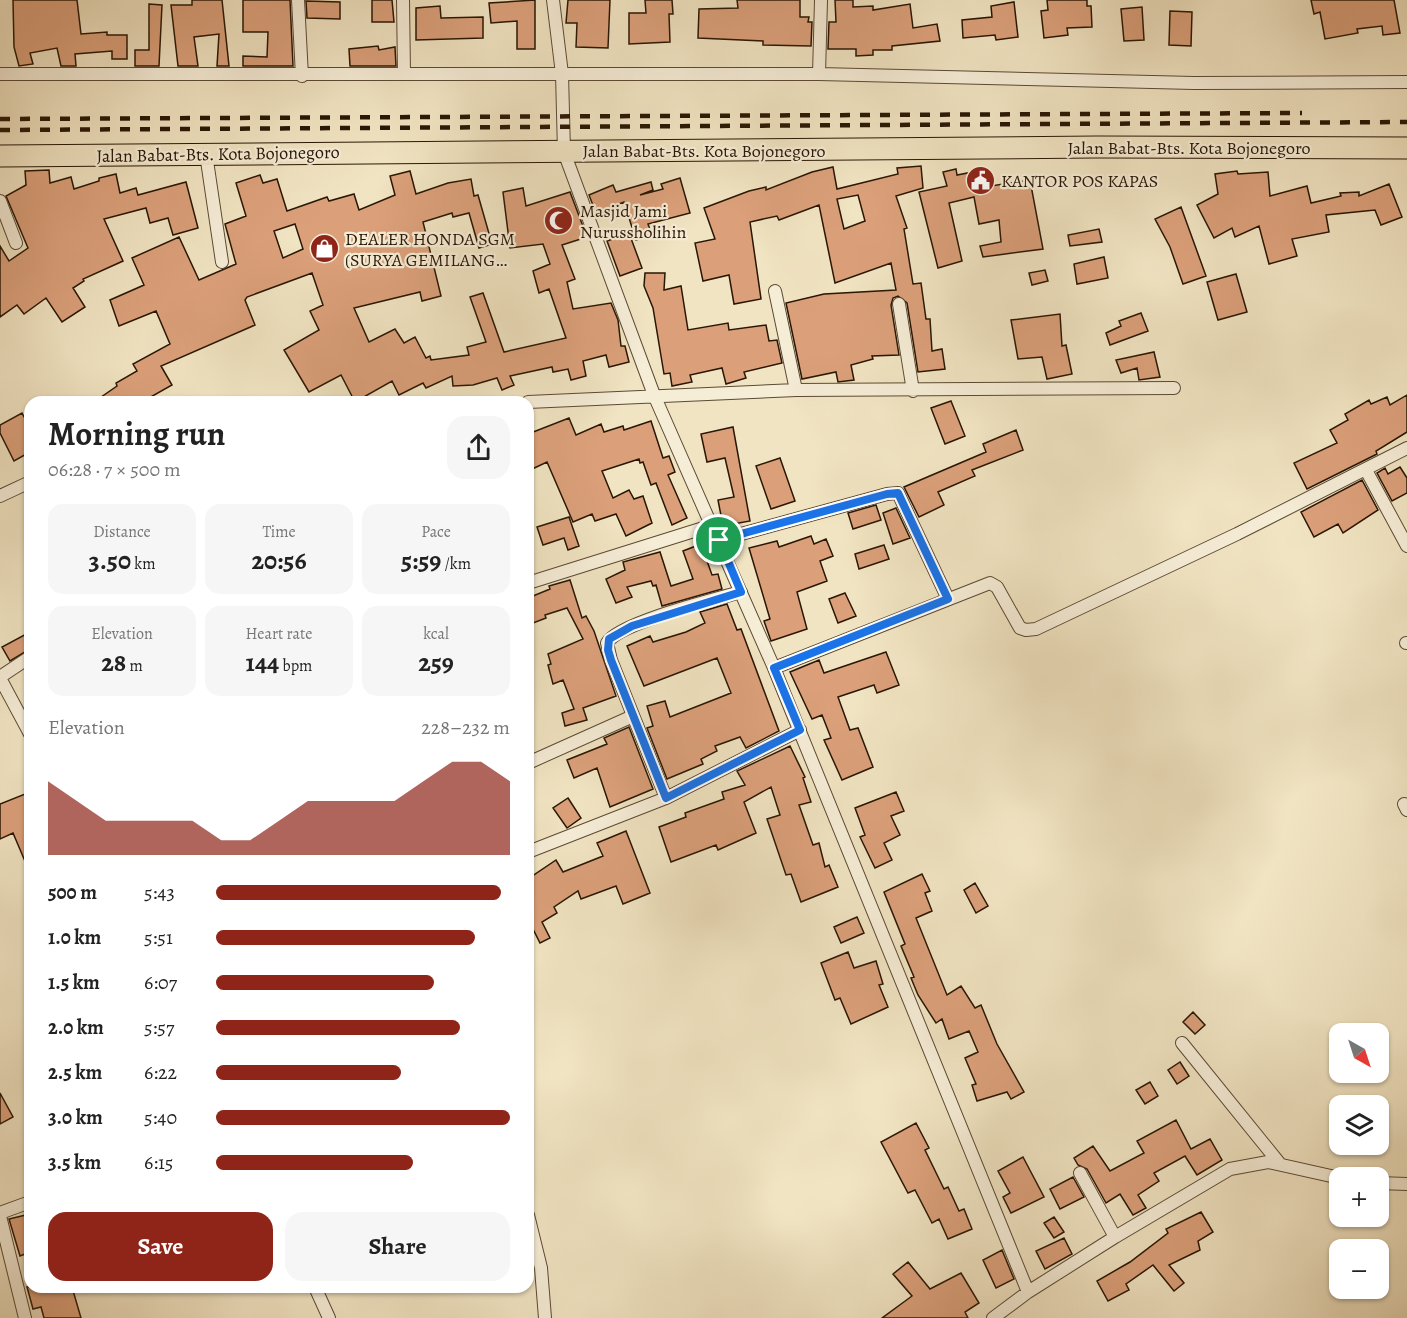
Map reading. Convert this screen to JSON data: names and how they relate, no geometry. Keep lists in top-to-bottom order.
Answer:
{
  "streets": {
    "highway": ["Jalan Babat-Bts. Kota Bojonegoro"]
  },
  "places": {
    "public building": ["KANTOR POS KAPAS"],
    "mosque": ["Masjid Jami Nurussholihin"],
    "shop": ["DEALER HONDA SGM (SURYA GEMILANG…"]
  },
  "north": "bottom right",
  "page": {
    "heading": ["Morning run", "06:28 · 7 × 500 m"],
    "stats": [
      ["Distance", "3.50 km"],
      ["Time", "20:56"],
      ["Pace", "5:59 /km"],
      ["Elevation", "28 m"],
      ["Heart rate", "144 bpm"],
      ["kcal", "259"]
    ],
    "chart": ["Elevation", "228–232 m"],
    "list": [
      {
        "name": "500 m",
        "note": "5:43"
      },
      {
        "name": "1.0 km",
        "note": "5:51"
      },
      {
        "name": "1.5 km",
        "note": "6:07"
      },
      {
        "name": "2.0 km",
        "note": "5:57"
      },
      {
        "name": "2.5 km",
        "note": "6:22"
      },
      {
        "name": "3.0 km",
        "note": "5:40"
      },
      {
        "name": "3.5 km",
        "note": "6:15"
      }
    ],
    "map_buttons": ["+", "−"],
    "buttons": ["Save", "Share"]
  }
}
